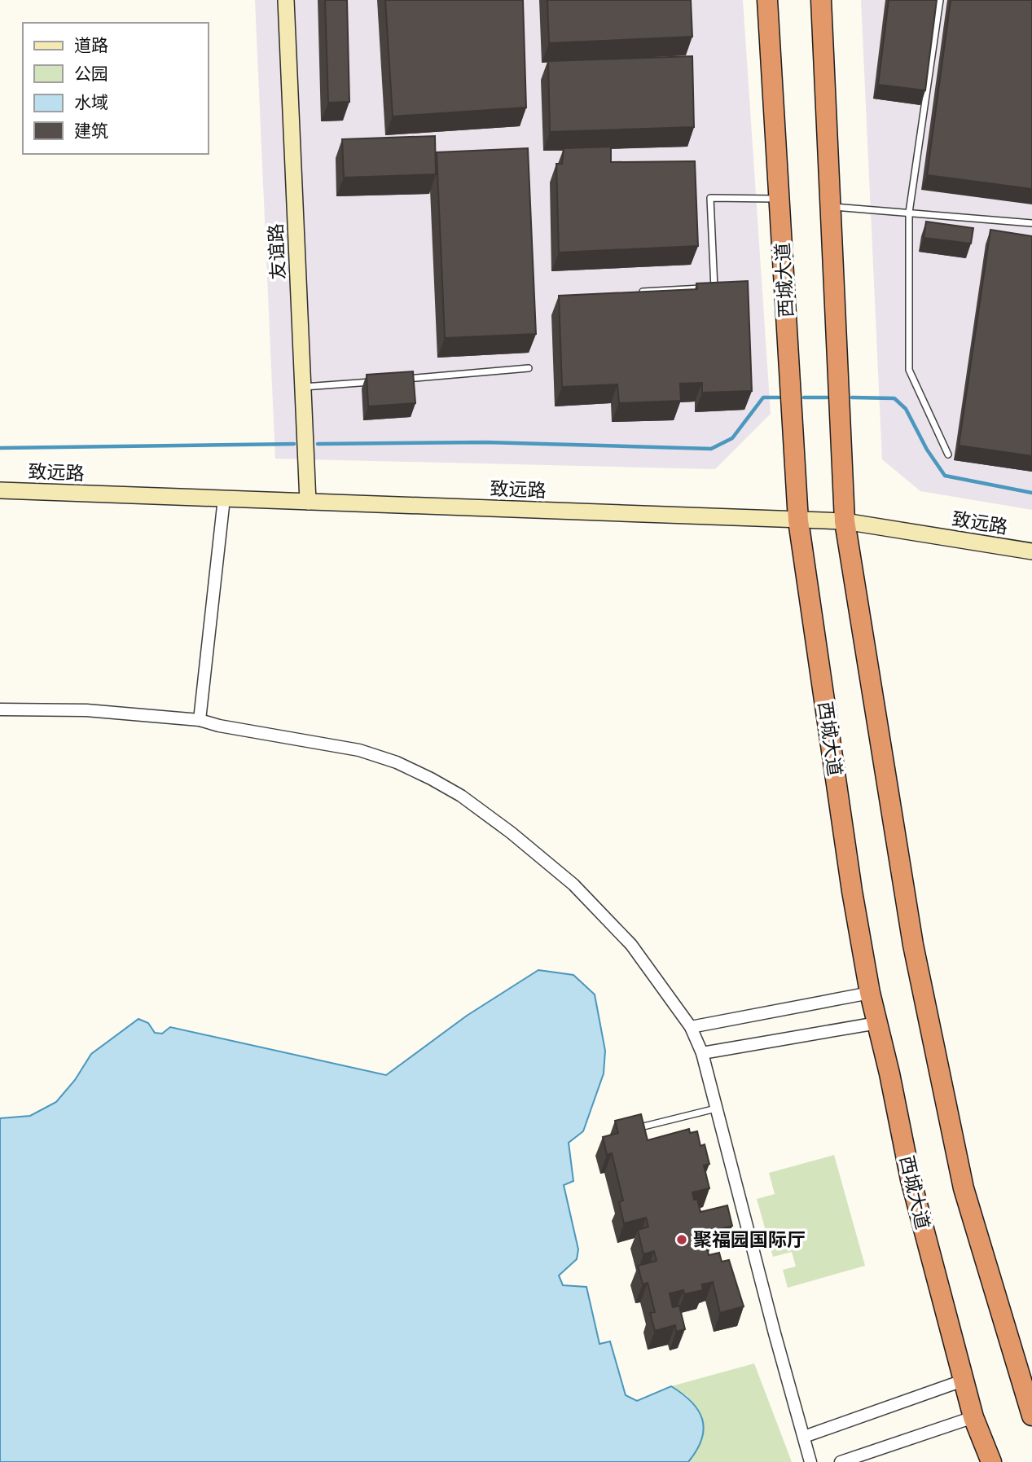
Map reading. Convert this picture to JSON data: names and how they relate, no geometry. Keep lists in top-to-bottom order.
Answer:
{
  "streets": {
    "highway": ["西城大道"],
    "main road": ["友谊路", "致远路"]
  },
  "crossings": [
    ["友谊路", "致远路"],
    ["西城大道", "致远路"]
  ],
  "places": ["聚福园国际厅"],
  "legend": [
    "道路",
    "公园",
    "水域",
    "建筑"
  ]
}
